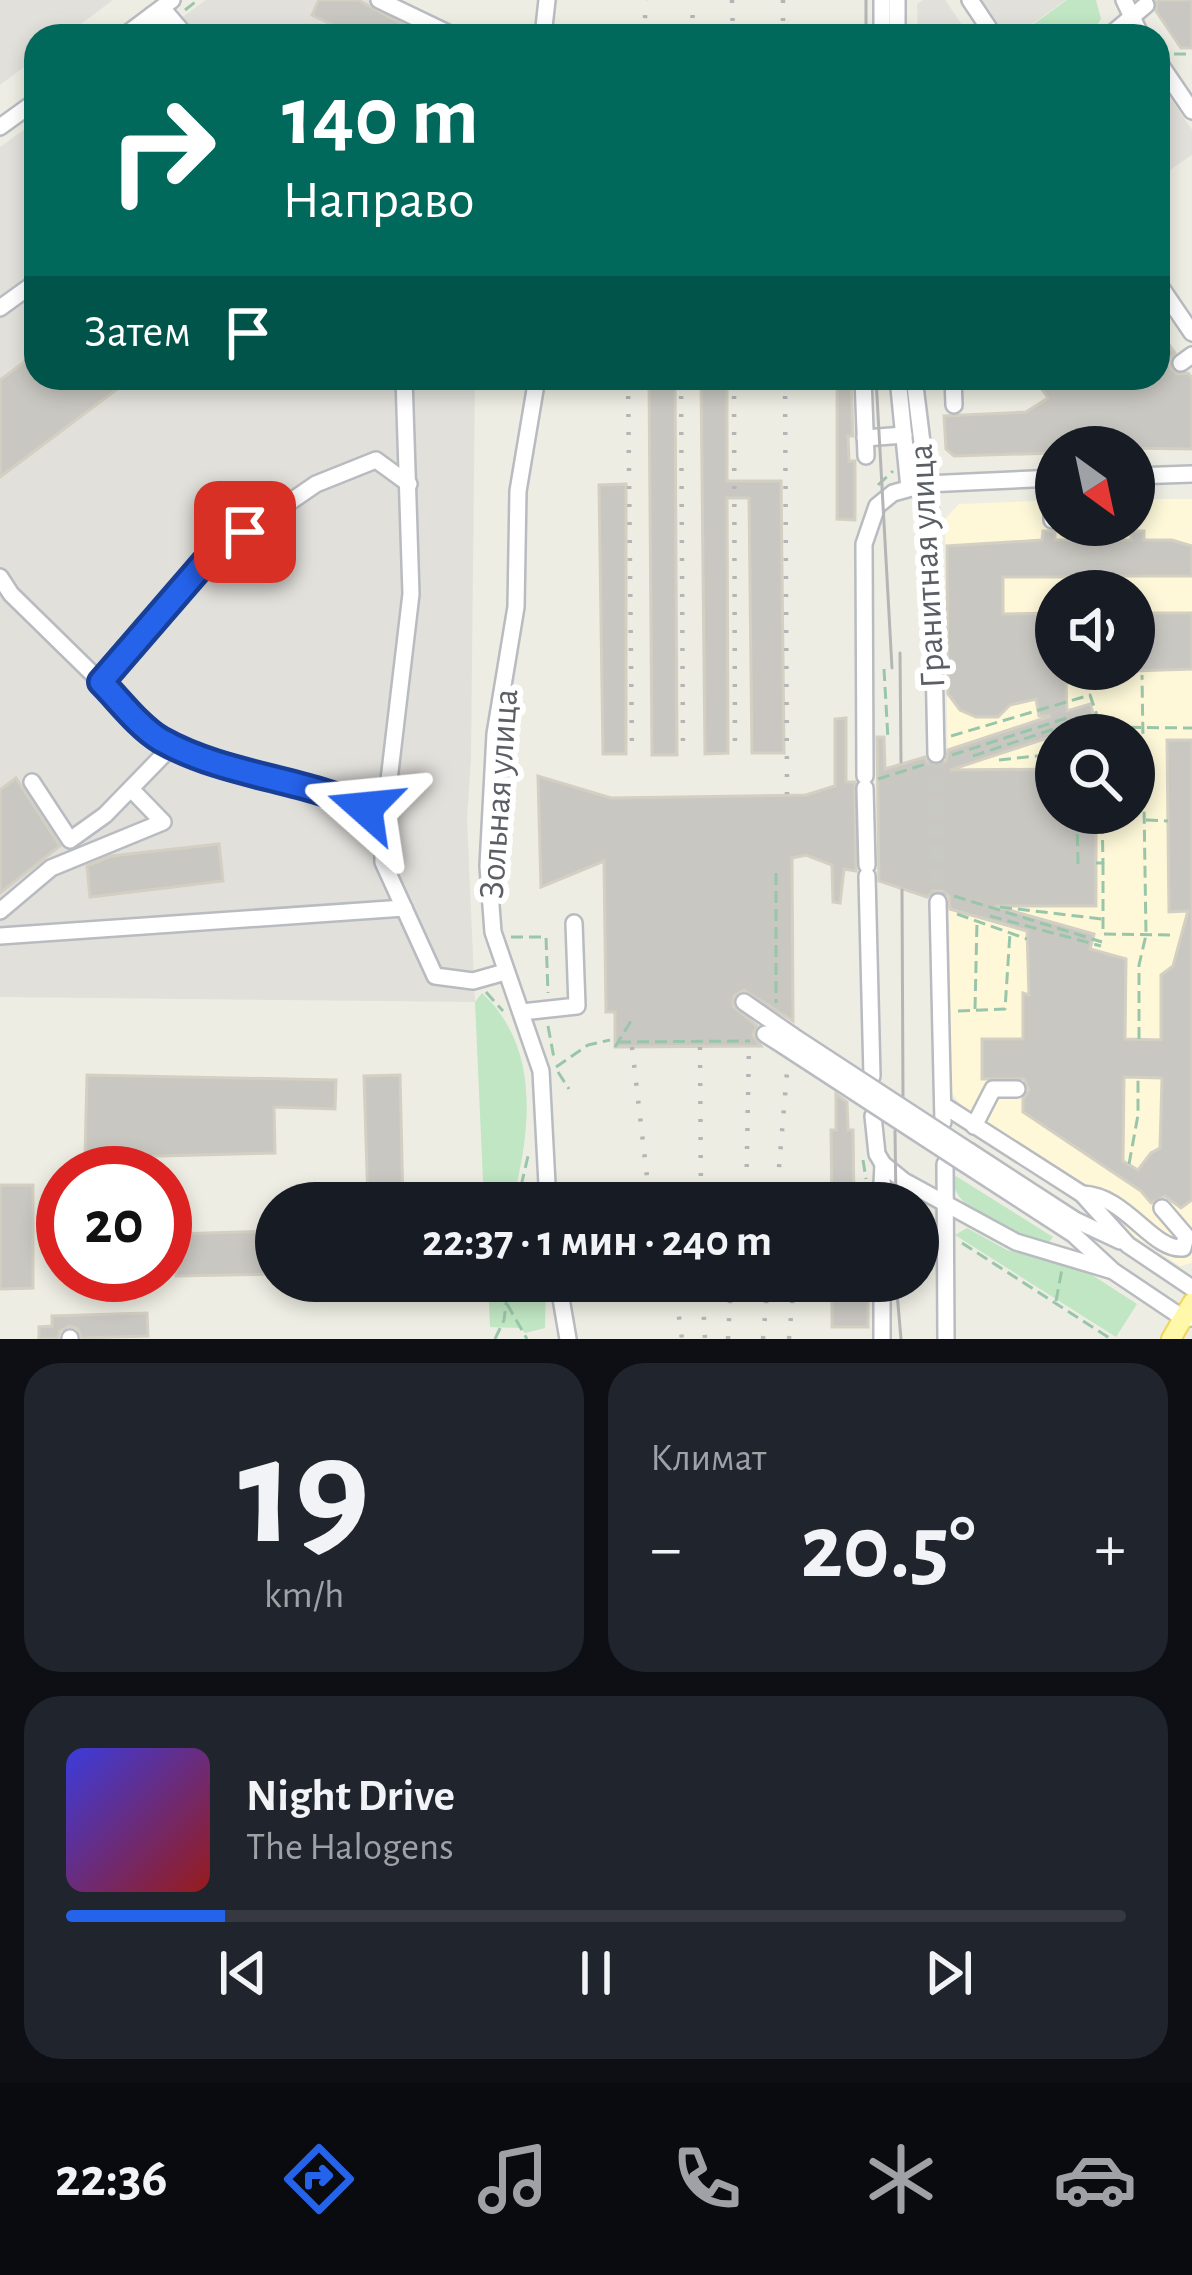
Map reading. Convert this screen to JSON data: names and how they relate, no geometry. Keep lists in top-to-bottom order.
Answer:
{
  "streets": {
    "street": ["Гранитная улица", "Зольная улица"]
  },
  "north": "bottom right",
  "page": {
    "turn": ["140 m", "Направо"],
    "then": "Затем",
    "limit": "20",
    "trip": "22:37 · 1 мин · 240 m",
    "tile": [
      ["19", "km/h"],
      "Климат"
    ],
    "heat": ["−", "20.5°", "+"],
    "song": ["Night Drive", "The Halogens"],
    "tabs": "22:36"
  }
}
